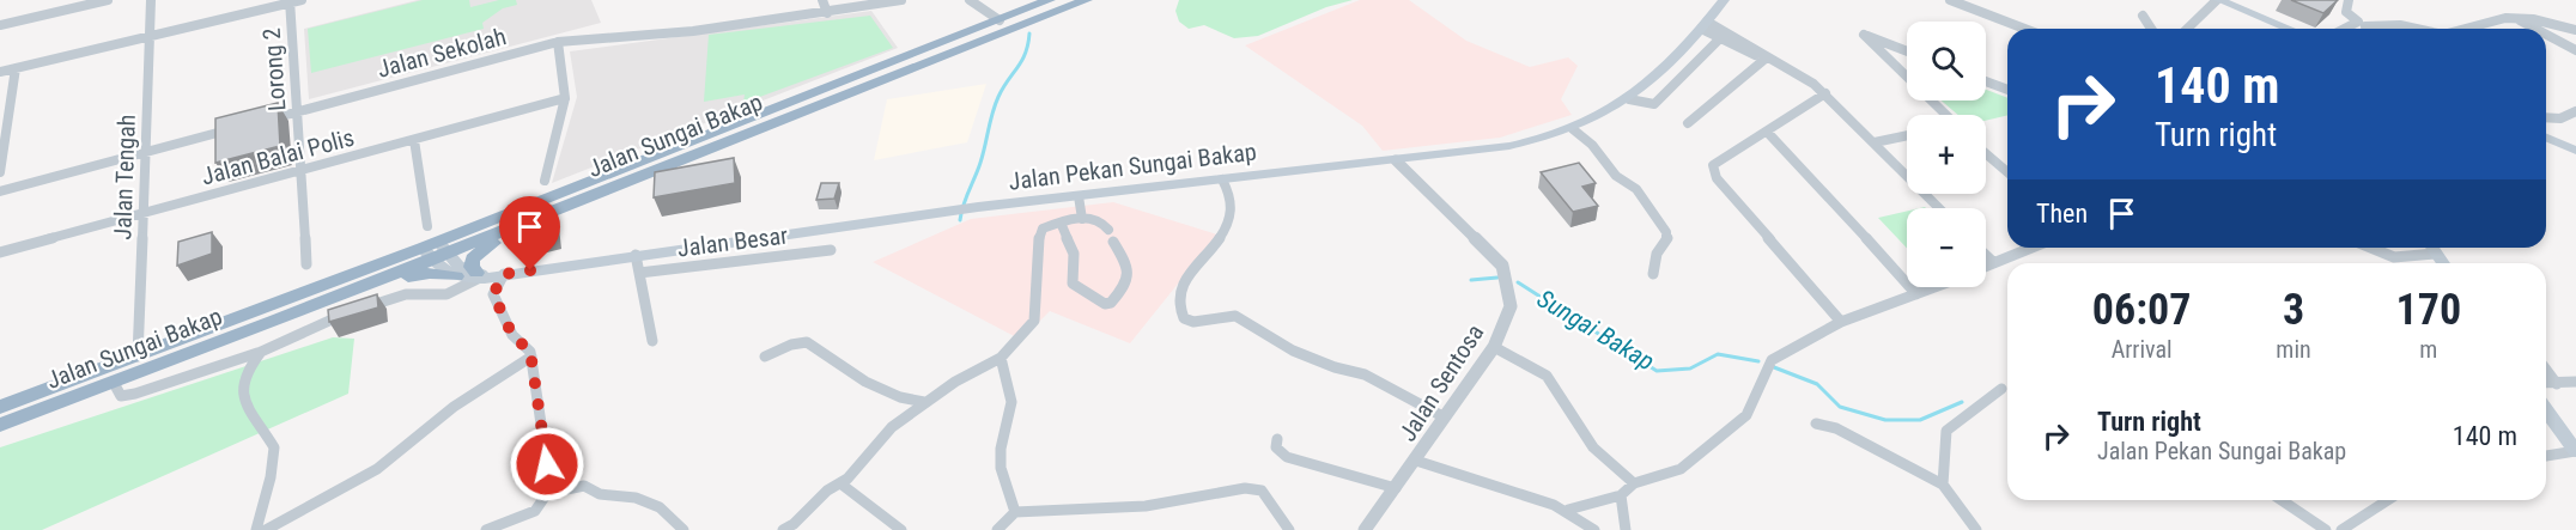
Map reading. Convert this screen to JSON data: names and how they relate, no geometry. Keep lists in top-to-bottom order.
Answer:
{
  "streets": {
    "highway": ["Jalan Sungai Bakap"],
    "main road": ["Jalan Pekan Sungai Bakap"],
    "street": [
      "Jalan Sekolah",
      "Lorong 2",
      "Jalan Balai Polis",
      "Jalan Tengah",
      "Jalan Besar",
      "Jalan Sentosa"
    ]
  },
  "crossings": [
    ["Jalan Sekolah", "Lorong 2"],
    ["Lorong 2", "Jalan Balai Polis"],
    ["Jalan Sungai Bakap", "Jalan Pekan Sungai Bakap"],
    ["Jalan Sungai Bakap", "Jalan Tengah"],
    ["Jalan Balai Polis", "Jalan Tengah"],
    ["Jalan Pekan Sungai Bakap", "Jalan Sentosa"]
  ],
  "water": ["Sungai Bakap"],
  "page": {
    "map_buttons": ["+", "−"],
    "turn": ["140 m", "Turn right"],
    "then": "Then",
    "eta": [
      "06:07",
      "Arrival",
      "3",
      "min",
      "170",
      "m"
    ],
    "list": [
      {
        "name": "Turn right",
        "note": "Jalan Pekan Sungai Bakap",
        "value": "140 m"
      }
    ]
  }
}
